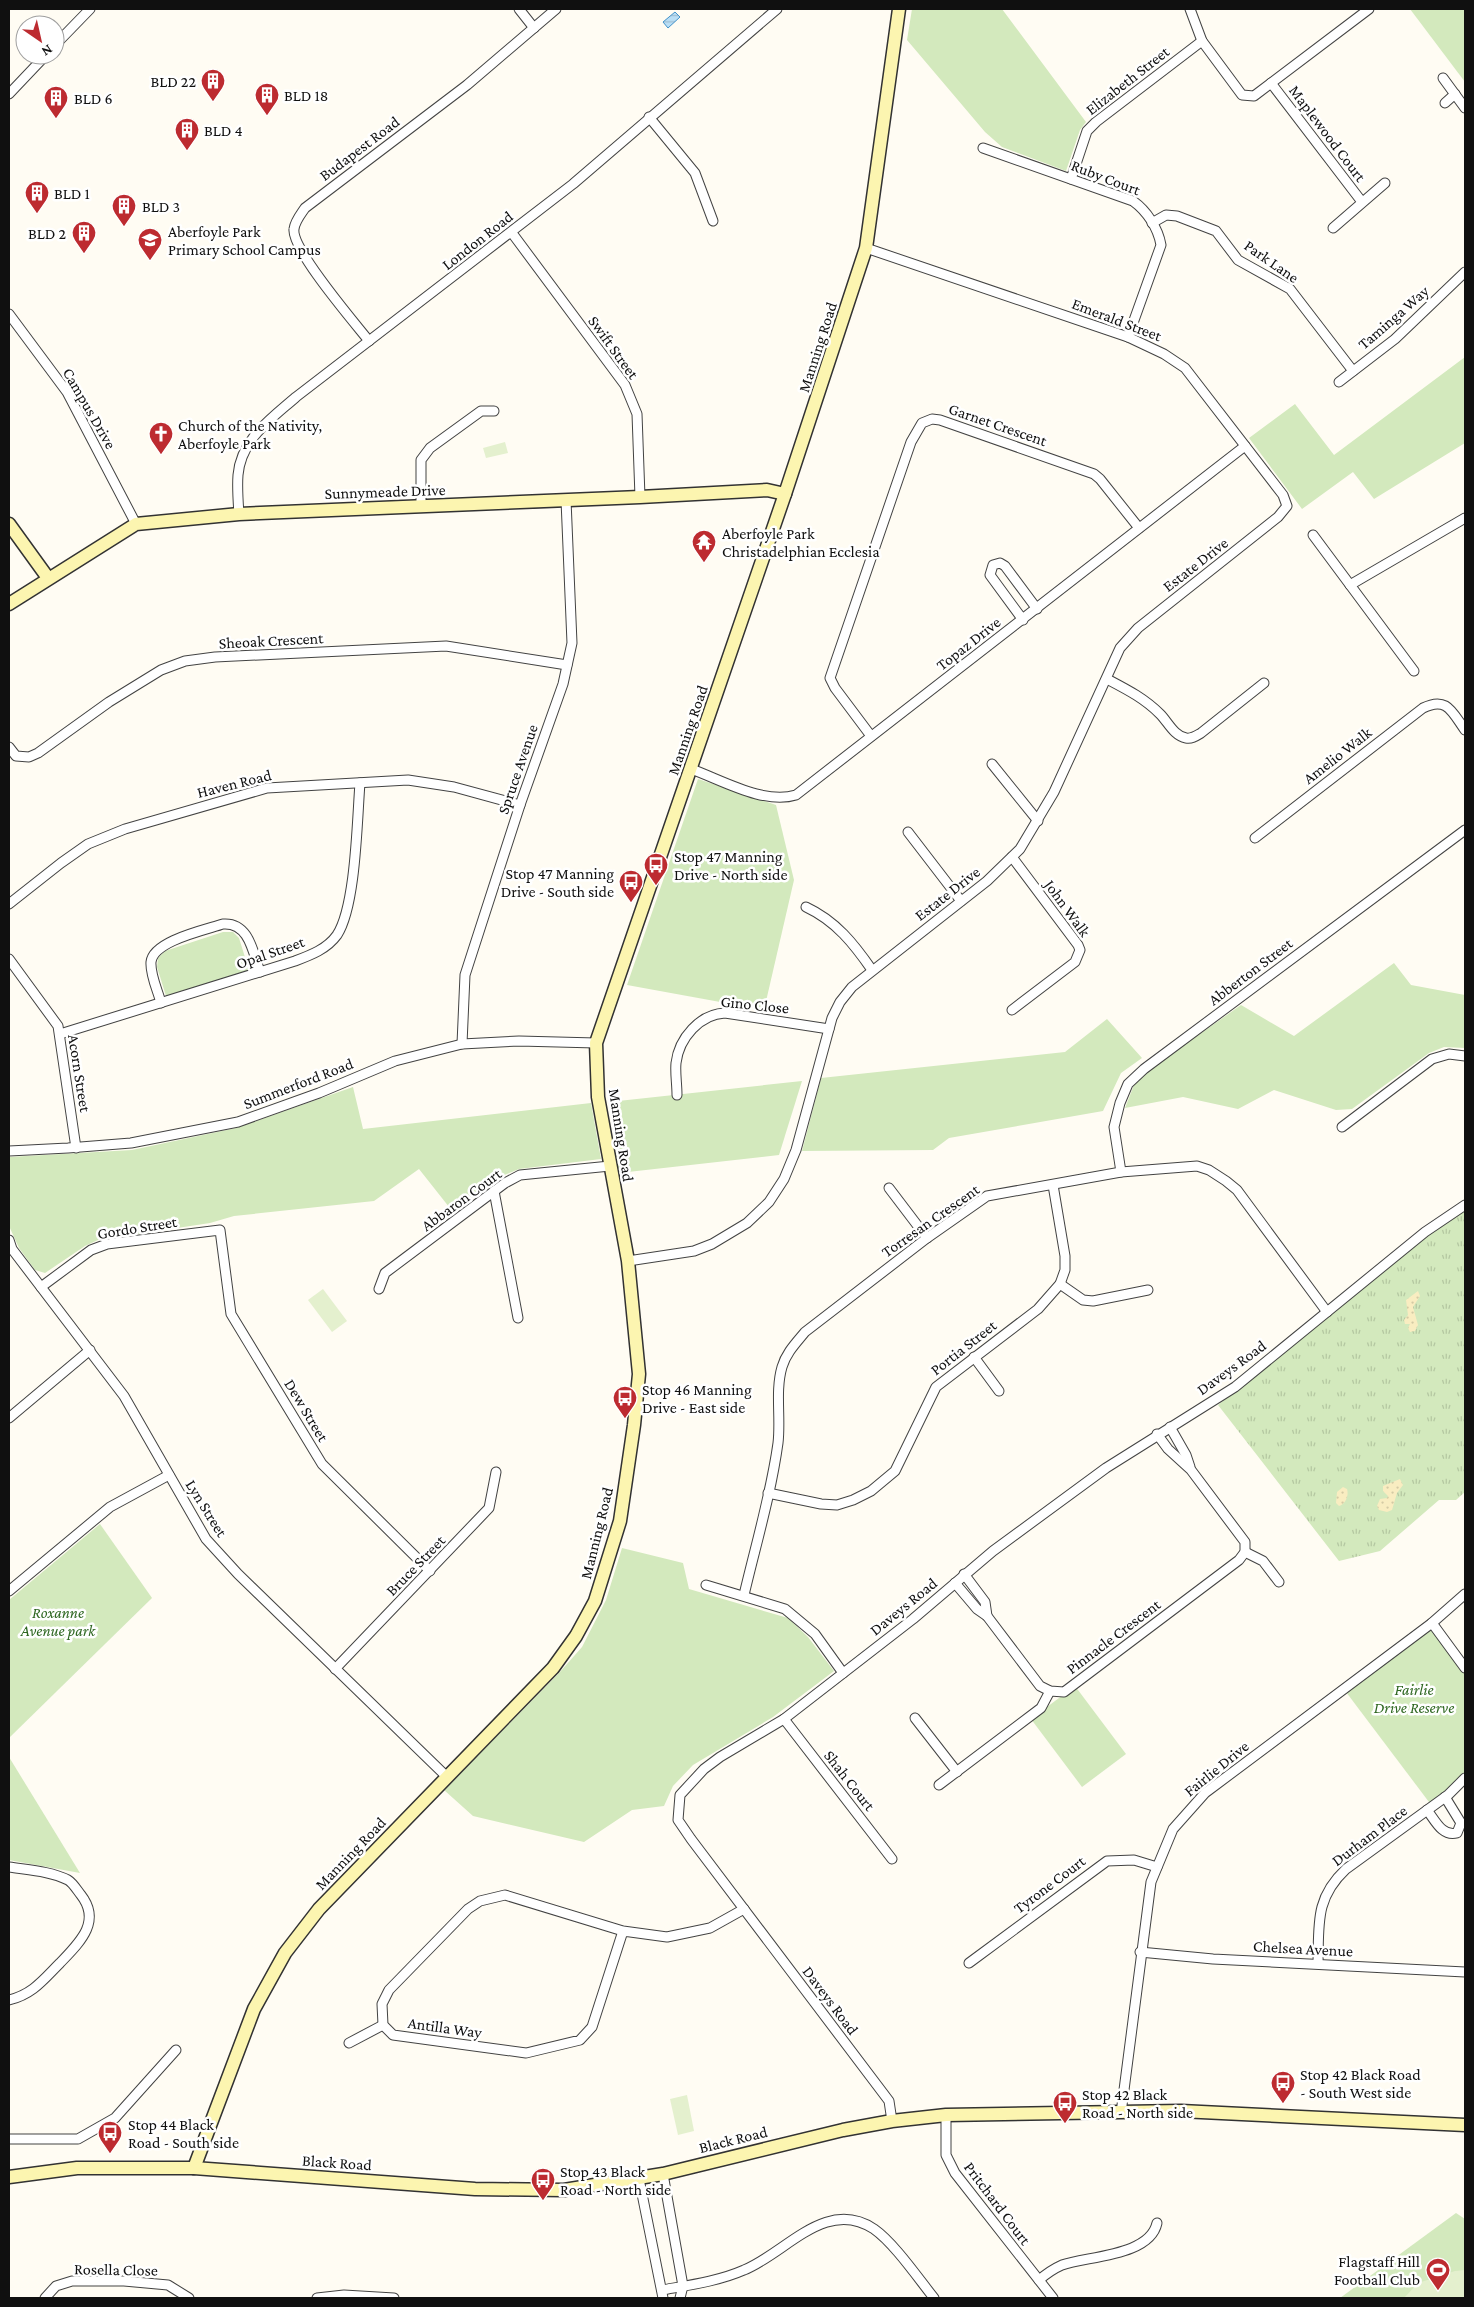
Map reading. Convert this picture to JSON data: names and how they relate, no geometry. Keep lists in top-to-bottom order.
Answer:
{
  "streets": {
    "street": [
      "Elizabeth Street",
      "Maplewood Court",
      "Budapest Road",
      "Ruby Court",
      "London Road",
      "Park Lane",
      "Taminga Way",
      "Emerald Street",
      "Swift Street",
      "Manning Road",
      "Campus Drive",
      "Garnet Crescent",
      "Sunnymeade Drive",
      "Estate Drive",
      "Sheoak Crescent",
      "Topaz Drive",
      "Amelio Walk",
      "Spruce Avenue",
      "Haven Road",
      "John Walk",
      "Opal Street",
      "Abberton Street",
      "Gino Close",
      "Acorn Street",
      "Summerford Road",
      "Abbaron Court",
      "Torresan Crescent",
      "Gordo Street",
      "Portia Street",
      "Daveys Road",
      "Dew Street",
      "Lyn Street",
      "Bruce Street",
      "Pinnacle Crescent",
      "Fairlie Drive",
      "Shah Court",
      "Durham Place",
      "Tyrone Court",
      "Chelsea Avenue",
      "Antilla Way",
      "Black Road",
      "Pritchard Court",
      "Rosella Close"
    ]
  },
  "crossings": [
    ["Elizabeth Street", "Ruby Court"],
    ["Budapest Road", "London Road"],
    ["Ruby Court", "Park Lane"],
    ["Ruby Court", "Emerald Street"],
    ["London Road", "Swift Street"],
    ["London Road", "Sunnymeade Drive"],
    ["Park Lane", "Taminga Way"],
    ["Emerald Street", "Manning Road"],
    ["Emerald Street", "Estate Drive"],
    ["Emerald Street", "Topaz Drive"],
    ["Swift Street", "Sunnymeade Drive"],
    ["Manning Road", "Sunnymeade Drive"],
    ["Manning Road", "Estate Drive"],
    ["Manning Road", "Topaz Drive"],
    ["Manning Road", "Summerford Road"],
    ["Manning Road", "Abbaron Court"],
    ["Manning Road", "Lyn Street"],
    ["Manning Road", "Black Road"],
    ["Campus Drive", "Sunnymeade Drive"],
    ["Garnet Crescent", "Topaz Drive"],
    ["Sunnymeade Drive", "Spruce Avenue"],
    ["Estate Drive", "John Walk"],
    ["Estate Drive", "Gino Close"],
    ["Sheoak Crescent", "Spruce Avenue"],
    ["Spruce Avenue", "Haven Road"],
    ["Spruce Avenue", "Summerford Road"],
    ["Haven Road", "Opal Street"],
    ["Opal Street", "Acorn Street"],
    ["Abberton Street", "Torresan Crescent"],
    ["Acorn Street", "Summerford Road"],
    ["Torresan Crescent", "Portia Street"],
    ["Torresan Crescent", "Daveys Road"],
    ["Gordo Street", "Dew Street"],
    ["Gordo Street", "Lyn Street"],
    ["Daveys Road", "Shah Court"],
    ["Daveys Road", "Black Road"],
    ["Dew Street", "Bruce Street"],
    ["Lyn Street", "Bruce Street"],
    ["Fairlie Drive", "Tyrone Court"],
    ["Fairlie Drive", "Chelsea Avenue"],
    ["Fairlie Drive", "Black Road"],
    ["Durham Place", "Chelsea Avenue"],
    ["Black Road", "Pritchard Court"]
  ],
  "parks": ["Roxanne Avenue park", "Fairlie Drive Reserve"],
  "places": {
    "building": [
      "BLD 22",
      "BLD 18",
      "BLD 6",
      "BLD 4",
      "BLD 1",
      "BLD 3",
      "BLD 2"
    ],
    "school or university": ["Aberfoyle Park Primary School Campus"],
    "church": ["Church of the Nativity, Aberfoyle Park"],
    "temple": ["Aberfoyle Park Christadelphian Ecclesia"],
    "bus stop": [
      "Stop 47 Manning Drive - North side",
      "Stop 47 Manning Drive - South side",
      "Stop 46 Manning Drive - East side",
      "Stop 42 Black Road - South West side",
      "Stop 42 Black Road - North side",
      "Stop 44 Black Road - South side",
      "Stop 43 Black Road - North side"
    ],
    "sports": ["Flagstaff Hill Football Club"]
  },
  "north": "bottom right"
}
